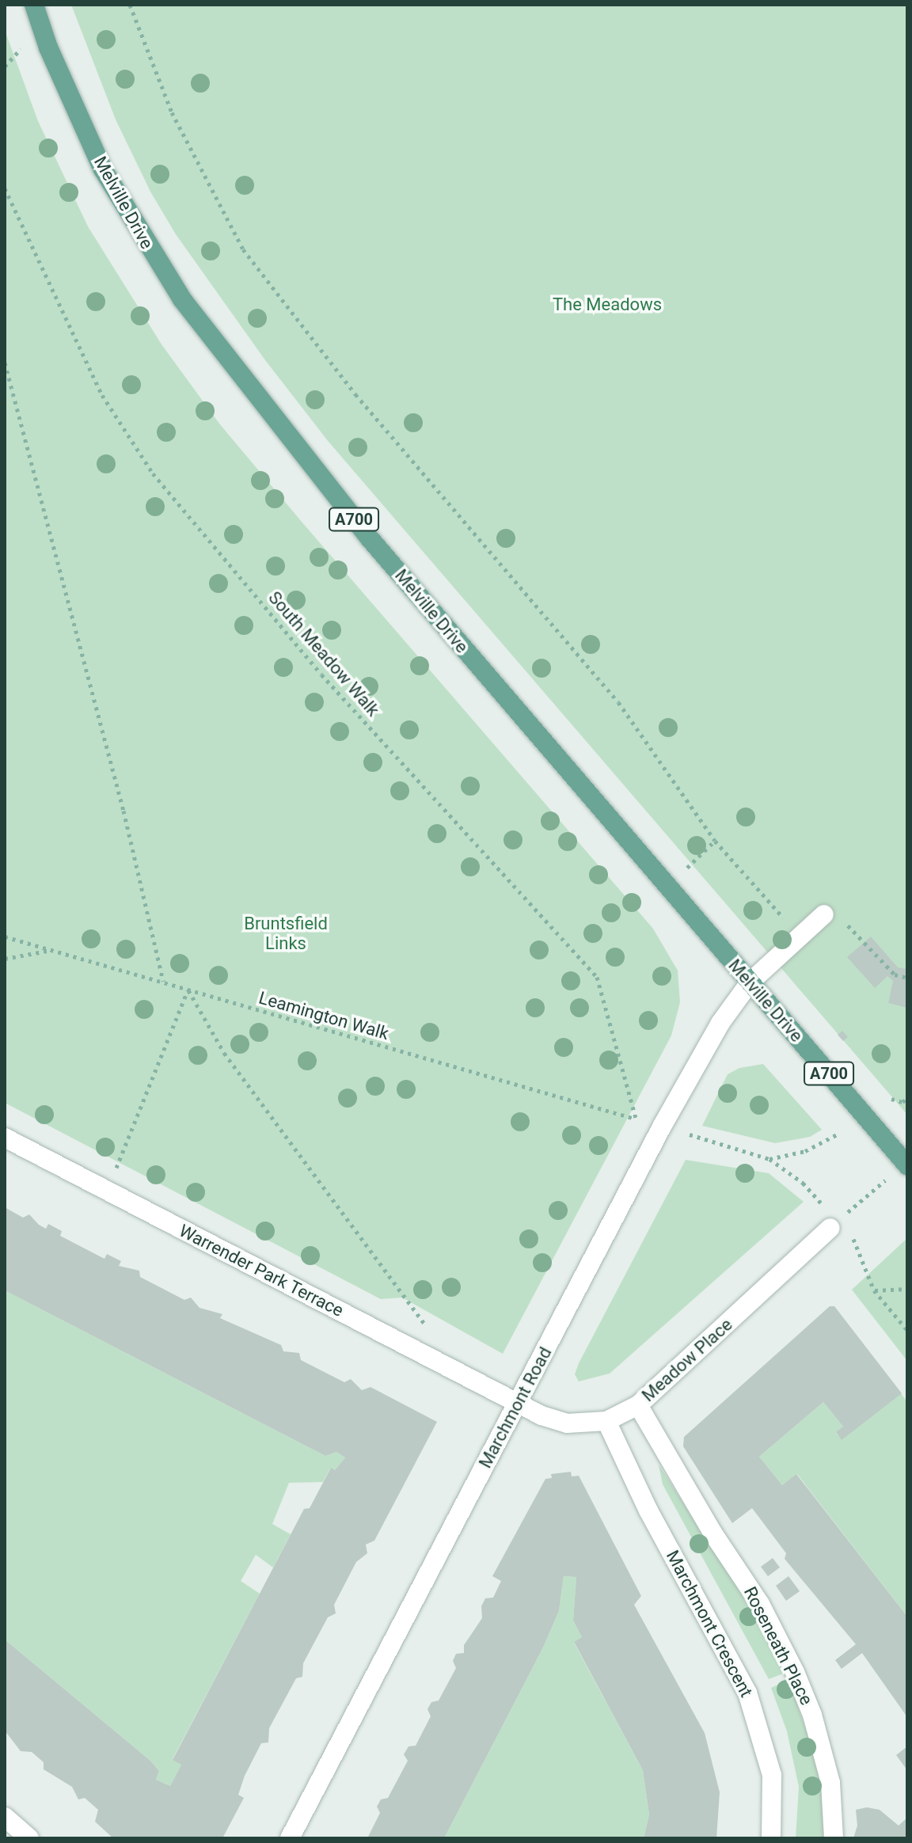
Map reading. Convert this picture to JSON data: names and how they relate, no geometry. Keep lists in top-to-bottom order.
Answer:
{
  "streets": {
    "main road": ["Melville Drive", "A700"],
    "street": [
      "Warrender Park Terrace",
      "Meadow Place",
      "Marchmont Road",
      "Marchmont Crescent",
      "Roseneath Place"
    ],
    "path": ["South Meadow Walk", "Leamington Walk"]
  },
  "crossings": [
    ["Melville Drive", "Marchmont Road"],
    ["South Meadow Walk", "Leamington Walk"],
    ["Warrender Park Terrace", "Meadow Place"],
    ["Warrender Park Terrace", "Marchmont Road"],
    ["Meadow Place", "Marchmont Road"],
    ["Meadow Place", "Marchmont Crescent"],
    ["Meadow Place", "Roseneath Place"]
  ],
  "parks": ["The Meadows", "Bruntsfield Links"]
}
